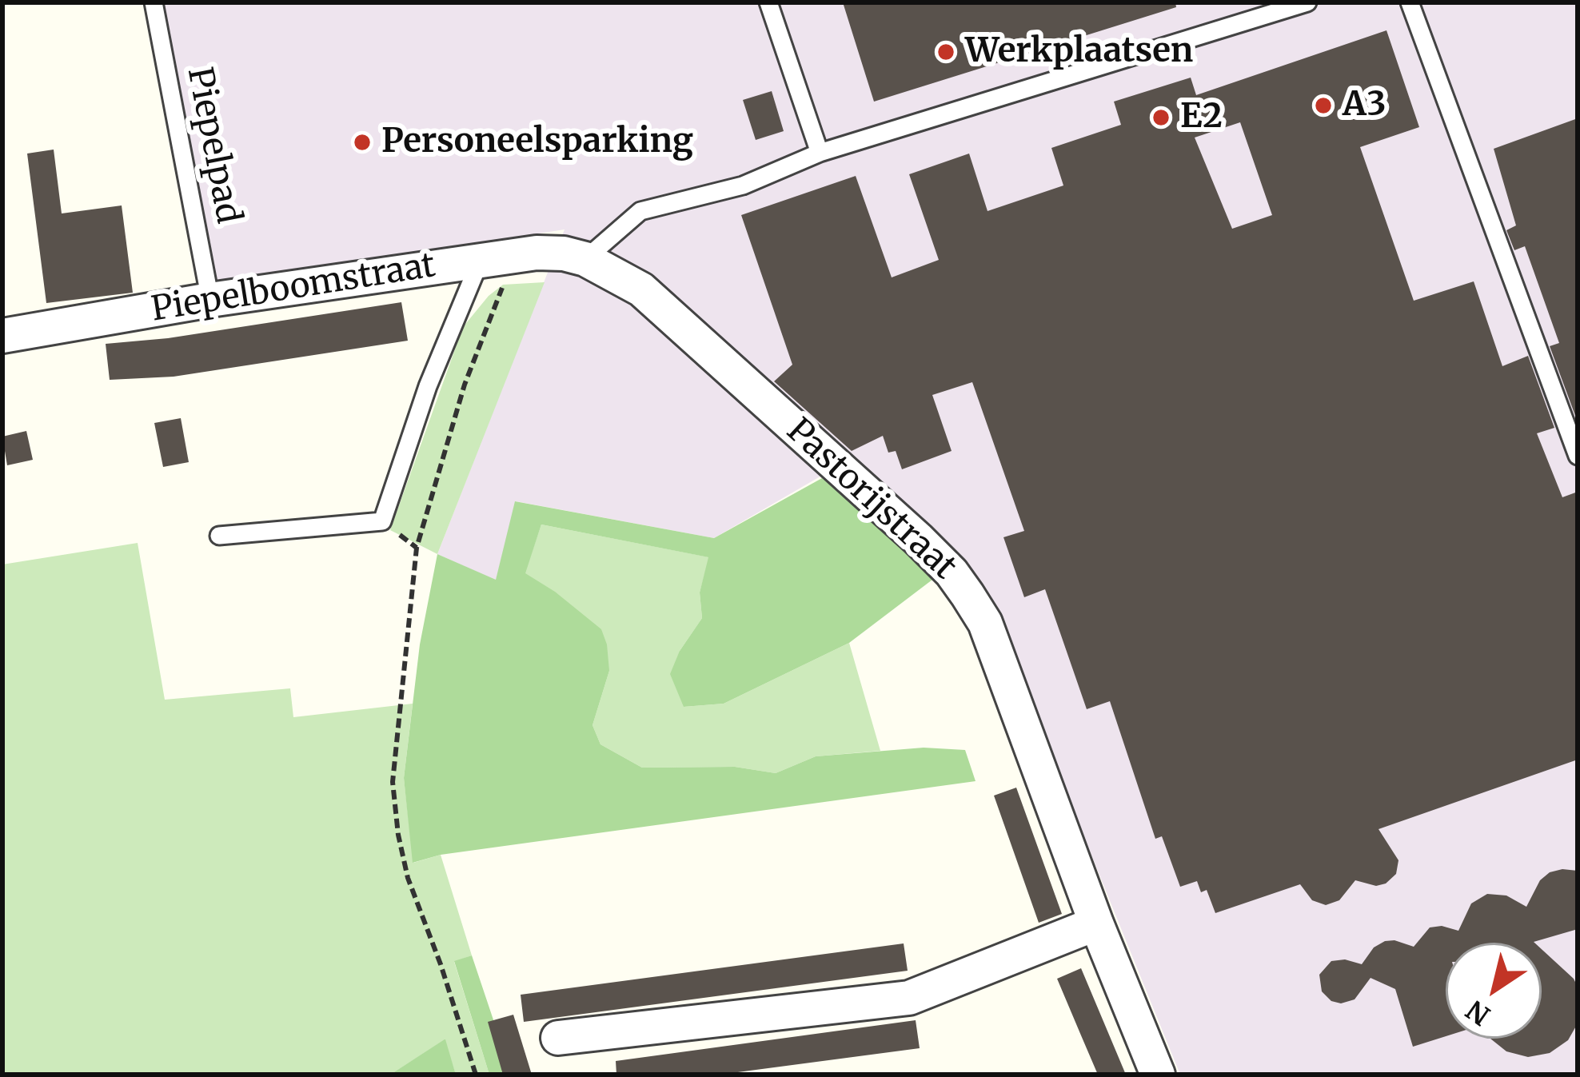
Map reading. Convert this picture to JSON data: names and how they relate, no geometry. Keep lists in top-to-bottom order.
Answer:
{
  "streets": {
    "street": ["Piepelboomstraat", "Pastorijstraat"],
    "lane": ["Piepelpad"]
  },
  "crossings": [
    ["Piepelpad", "Piepelboomstraat"],
    ["Piepelboomstraat", "Pastorijstraat"]
  ],
  "places": [
    "Werkplaatsen",
    "A3",
    "E2",
    "Personeelsparking"
  ],
  "north": "bottom left"
}
